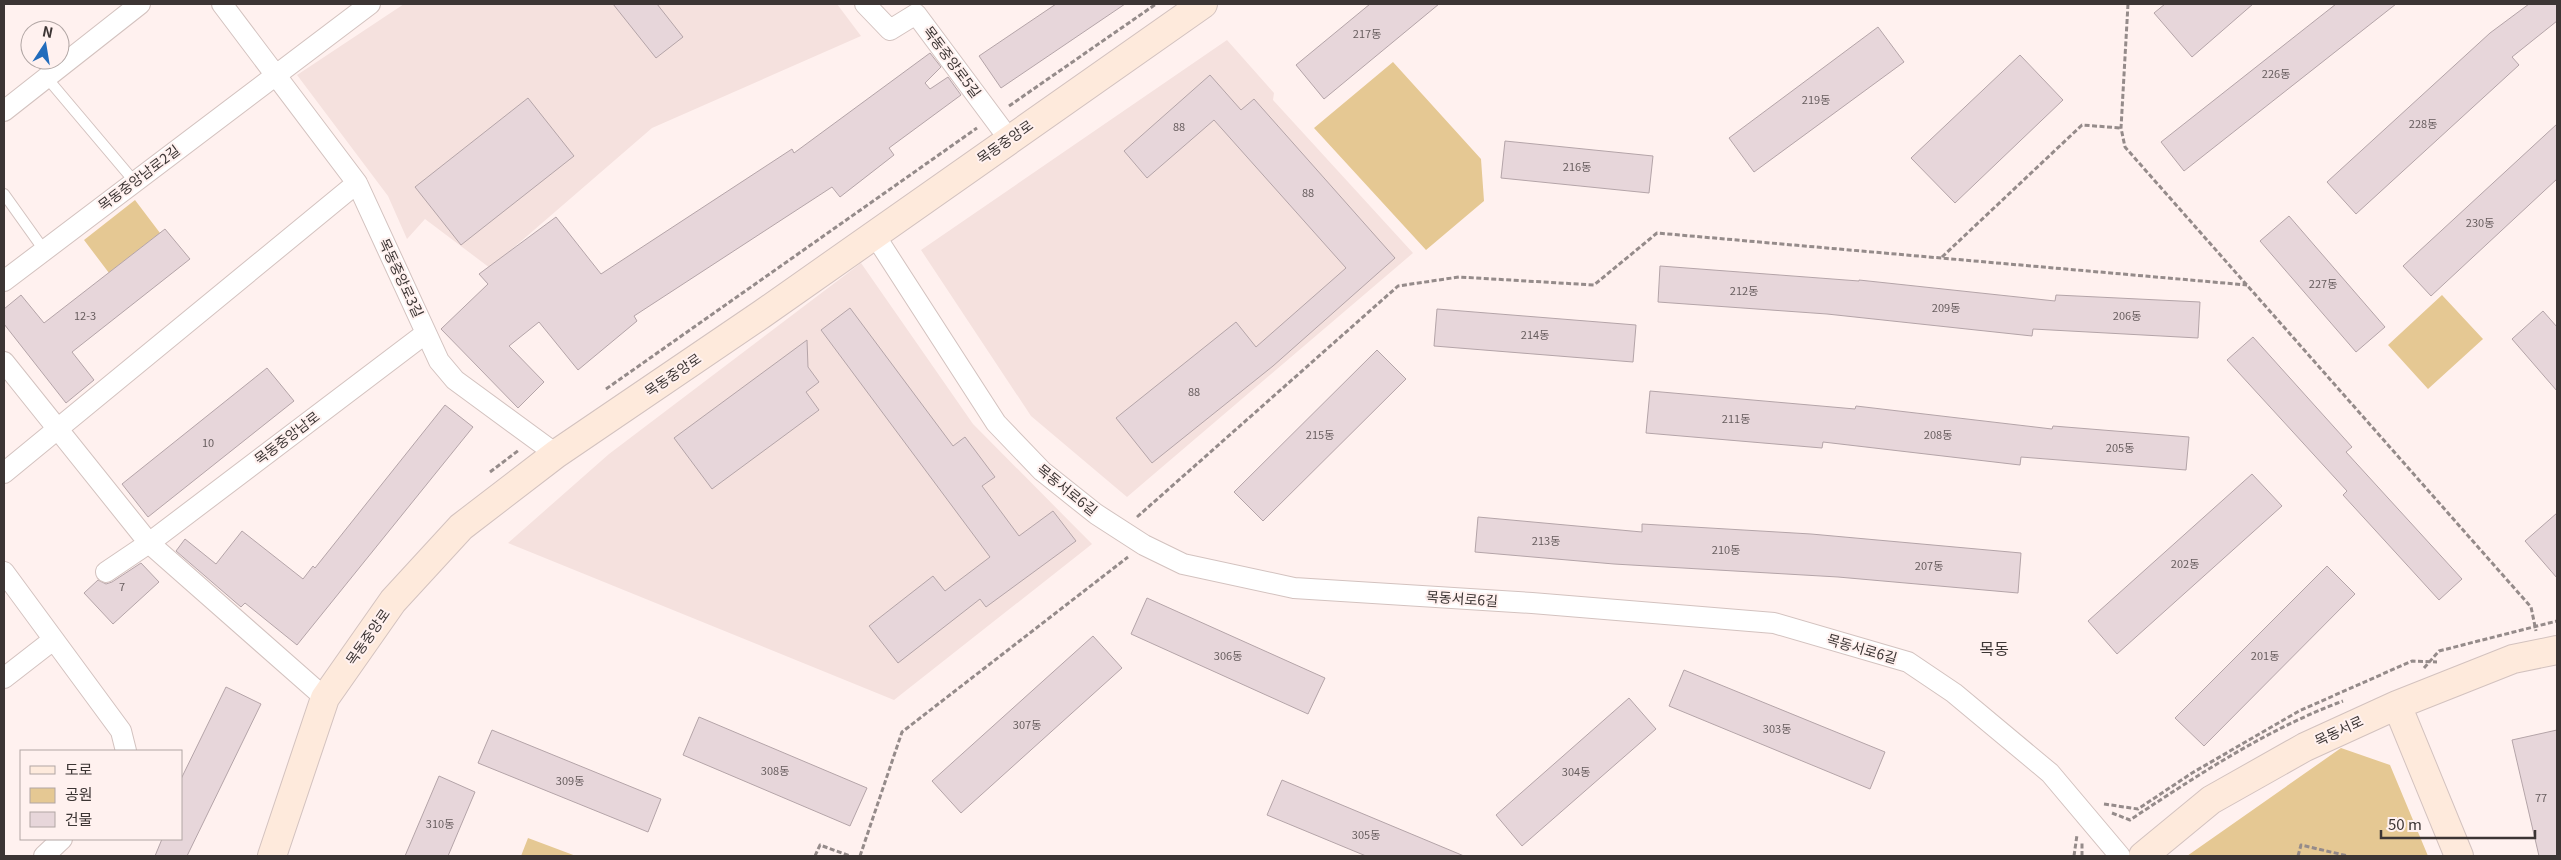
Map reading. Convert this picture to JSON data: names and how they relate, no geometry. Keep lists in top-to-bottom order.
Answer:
{
  "streets": {
    "main road": ["목동중앙로", "목동서로"],
    "street": [
      "목동중앙로5길",
      "목동중앙남로2길",
      "목동중앙로3길",
      "목동중앙남로",
      "목동서로6길"
    ]
  },
  "crossings": [
    ["목동중앙로5길", "목동중앙로"],
    ["목동중앙로", "목동중앙로3길"],
    ["목동중앙로", "목동서로6길"],
    ["목동중앙남로2길", "목동중앙로3길"],
    ["목동중앙로3길", "목동중앙남로"]
  ],
  "districts": ["목동"],
  "house_numbers": [
    "217동",
    "226동",
    "219동",
    "228동",
    "88",
    "216동",
    "88",
    "230동",
    "227동",
    "212동",
    "209동",
    "12-3",
    "206동",
    "214동",
    "88",
    "211동",
    "215동",
    "208동",
    "10",
    "205동",
    "213동",
    "210동",
    "202동",
    "207동",
    "7",
    "306동",
    "201동",
    "307동",
    "303동",
    "308동",
    "304동",
    "309동",
    "77",
    "310동",
    "305동"
  ],
  "legend": ["도로", "공원", "건물"],
  "scale_bar": "50 m",
  "north": "top"
}
